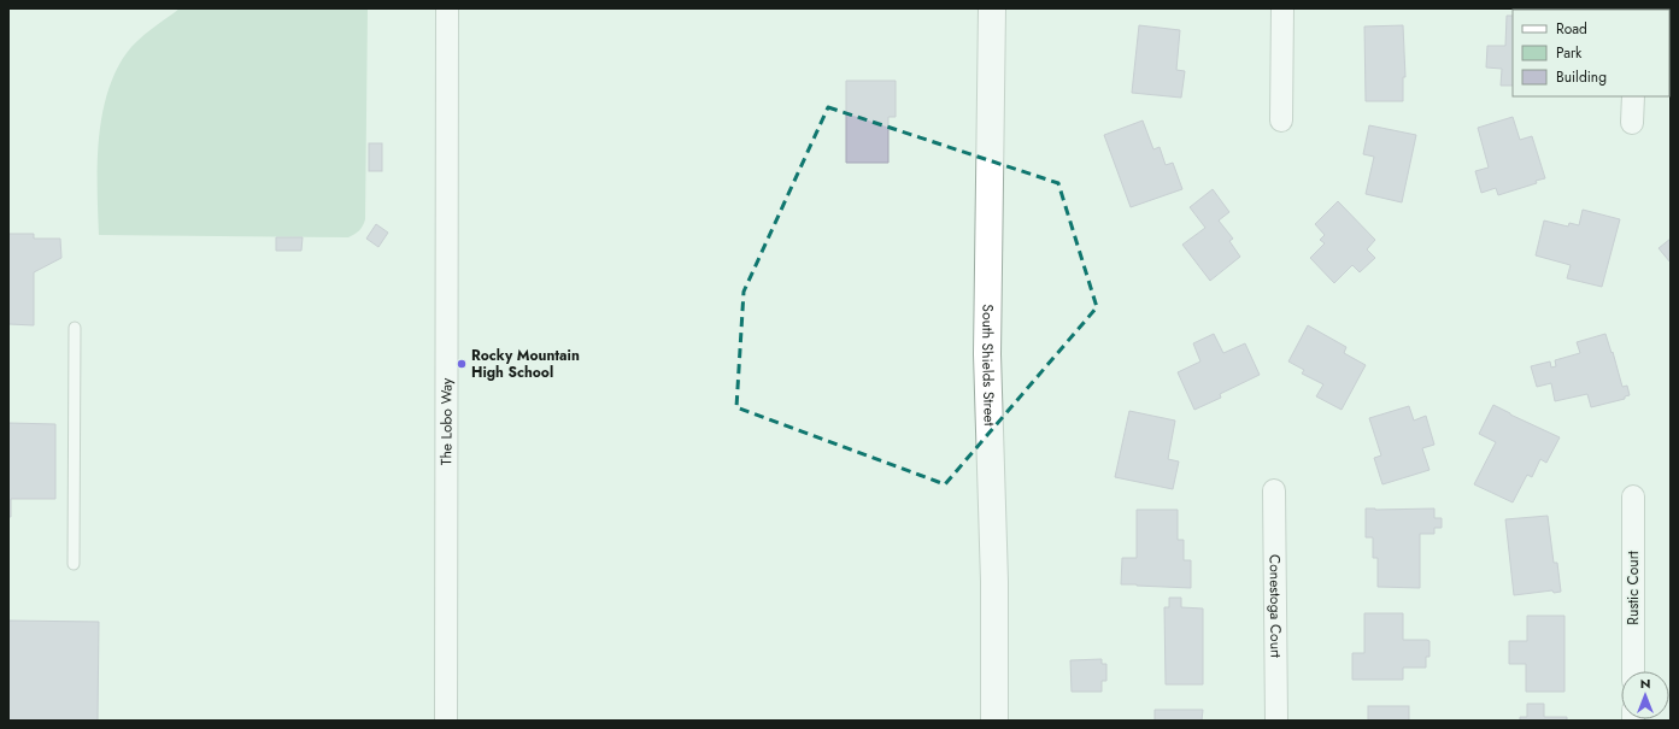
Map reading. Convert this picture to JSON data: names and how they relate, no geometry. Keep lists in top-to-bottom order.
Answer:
{
  "streets": {
    "main road": ["South Shields Street"],
    "street": ["The Lobo Way", "Rustic Court", "Conestoga Court"]
  },
  "places": ["Rocky Mountain High School"],
  "legend": ["Road", "Park", "Building"],
  "north": "top"
}
